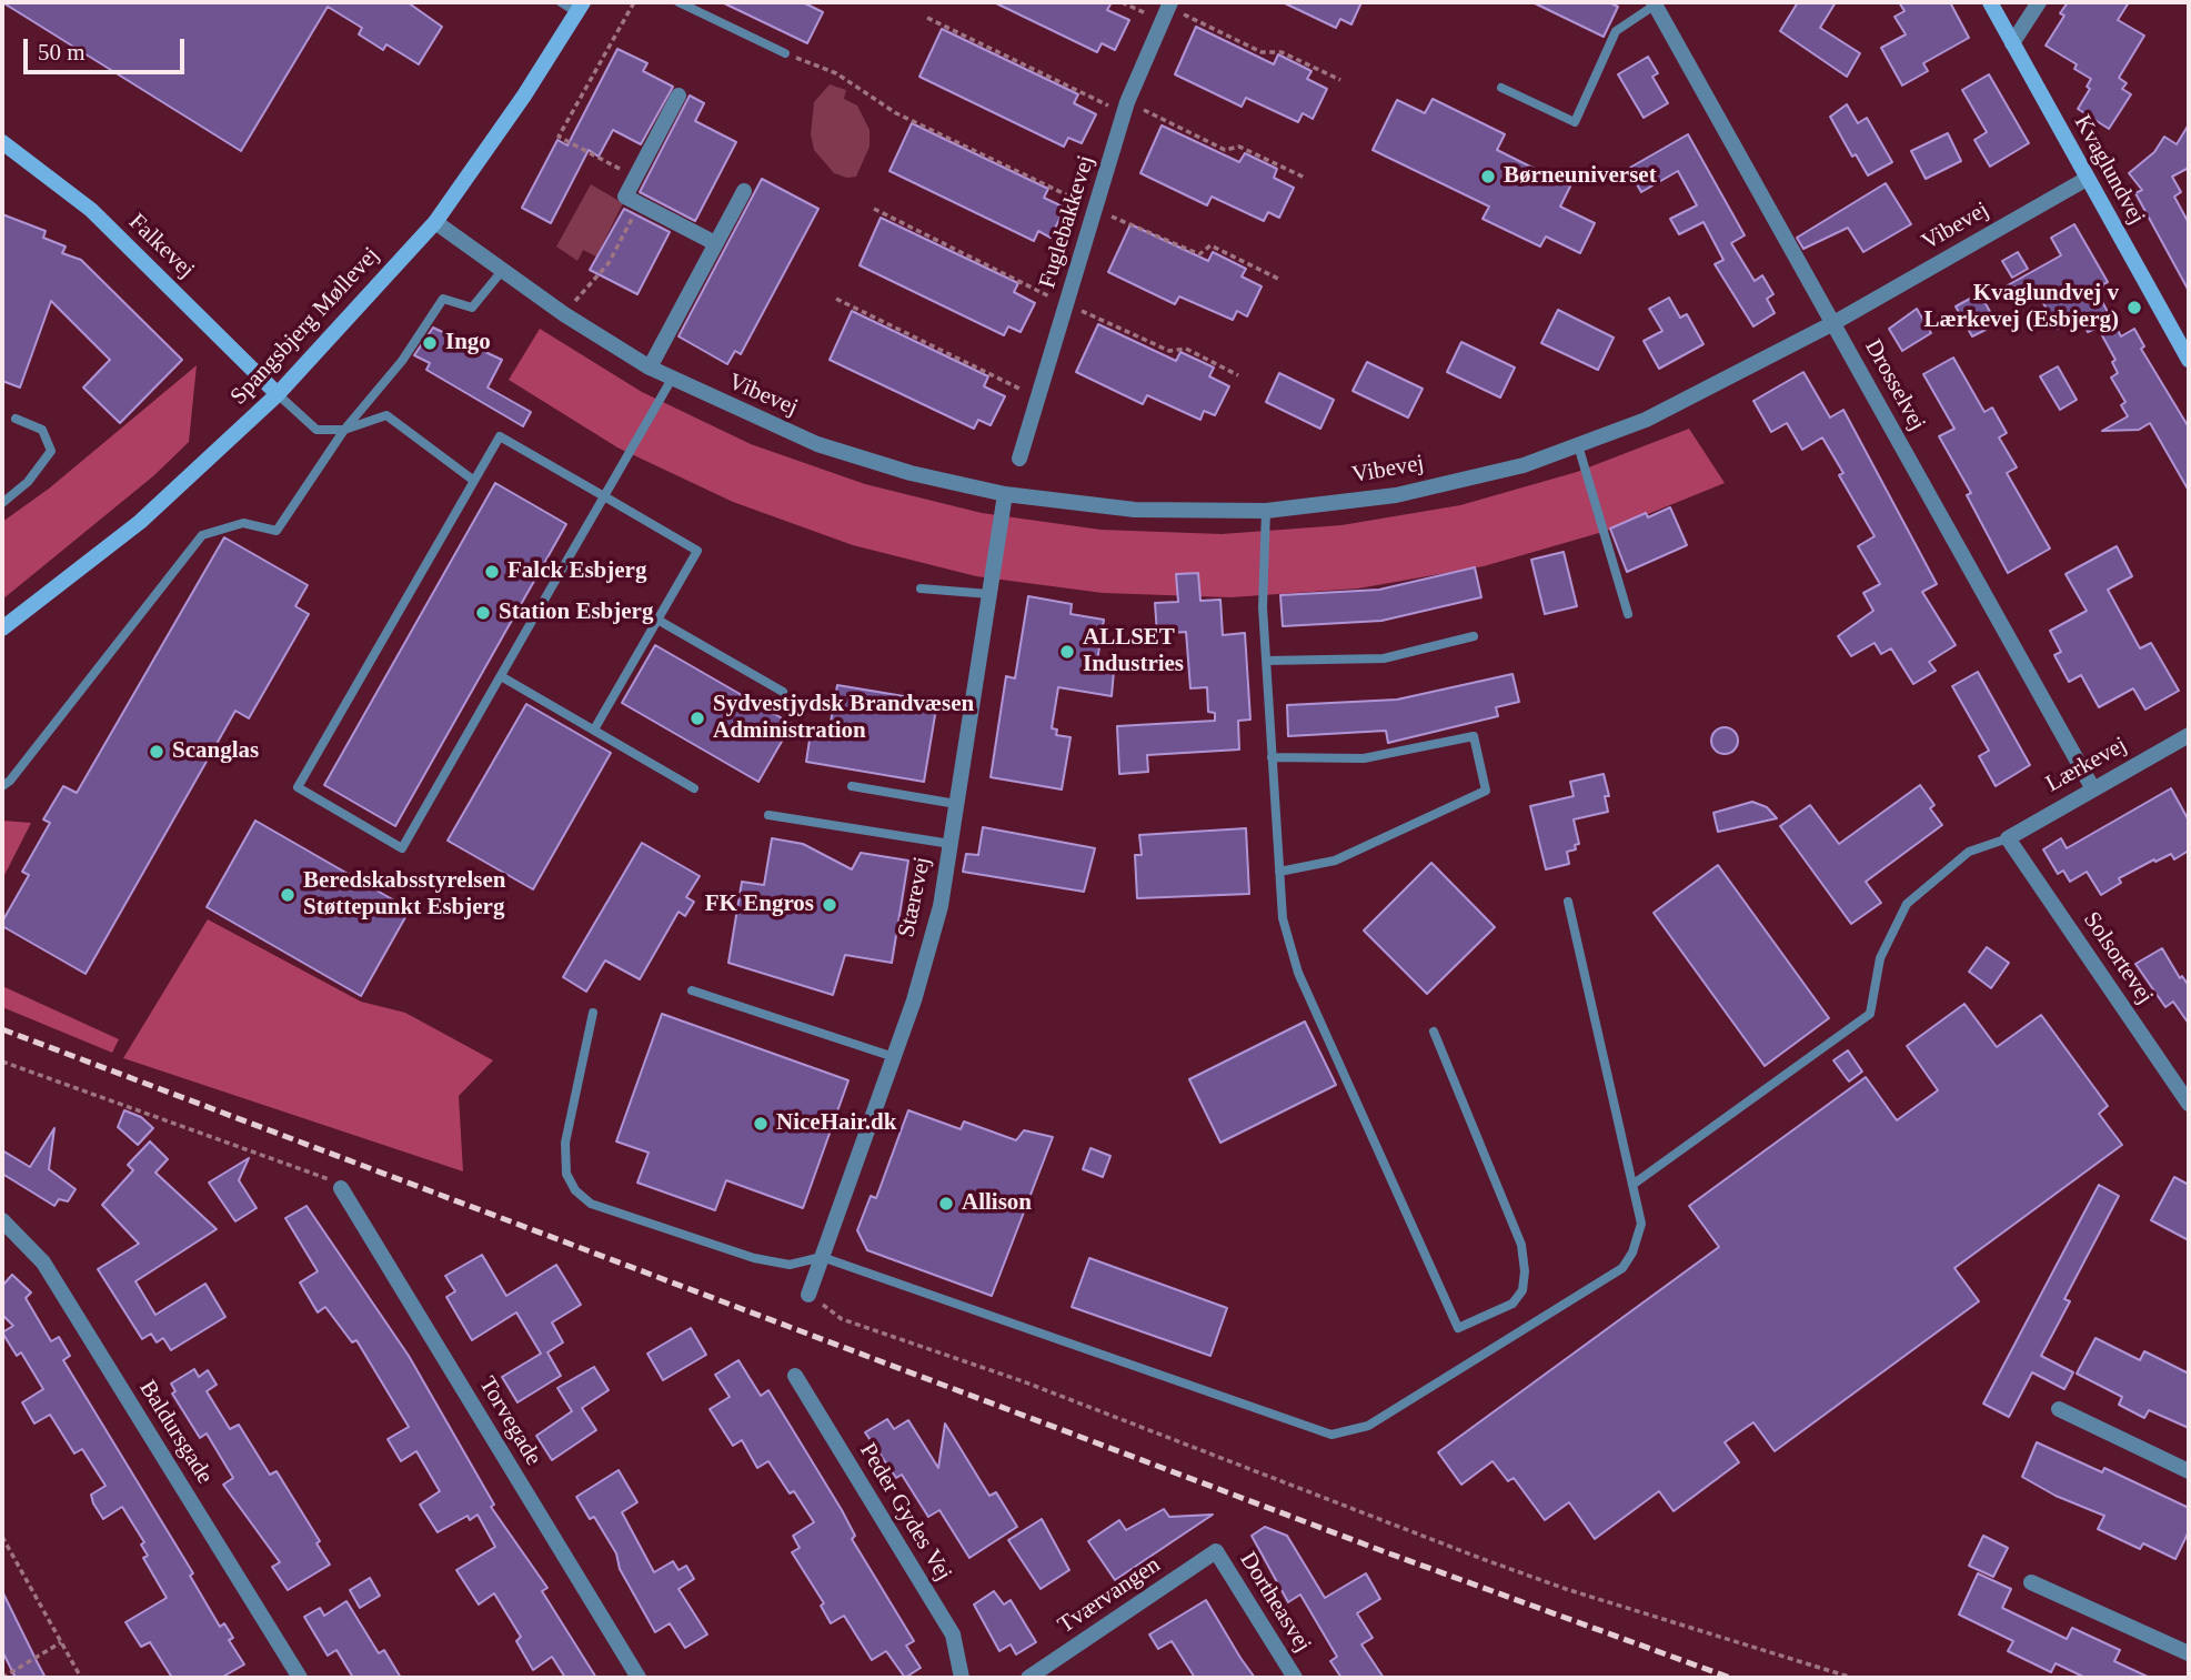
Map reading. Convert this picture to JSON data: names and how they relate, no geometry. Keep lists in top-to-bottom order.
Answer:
{
  "streets": {
    "street": [
      "Kvaglundvej",
      "Fuglebakkevej",
      "Vibevej",
      "Falkevej",
      "Spangsbjerg Møllevej",
      "Drosselvej",
      "Lærkevej",
      "Stærevej",
      "Solsortevej",
      "Torvegade",
      "Baldursgade",
      "Peder Gydes Vej",
      "Tværvangen",
      "Dortheasvej"
    ]
  },
  "crossings": [
    ["Kvaglundvej", "Vibevej"],
    ["Vibevej", "Spangsbjerg Møllevej"],
    ["Vibevej", "Drosselvej"],
    ["Vibevej", "Stærevej"],
    ["Falkevej", "Spangsbjerg Møllevej"],
    ["Drosselvej", "Lærkevej"],
    ["Lærkevej", "Solsortevej"],
    ["Tværvangen", "Dortheasvej"]
  ],
  "places": [
    "Børneuniverset",
    "Kvaglundvej v Lærkevej (Esbjerg)",
    "Ingo",
    "Falck Esbjerg",
    "Station Esbjerg",
    "ALLSET Industries",
    "Sydvestjydsk Brandvæsen Administration",
    "Scanglas",
    "Beredskabsstyrelsen Støttepunkt Esbjerg",
    "FK Engros",
    "NiceHair.dk",
    "Allison"
  ],
  "scale_bar": "50 m"
}
